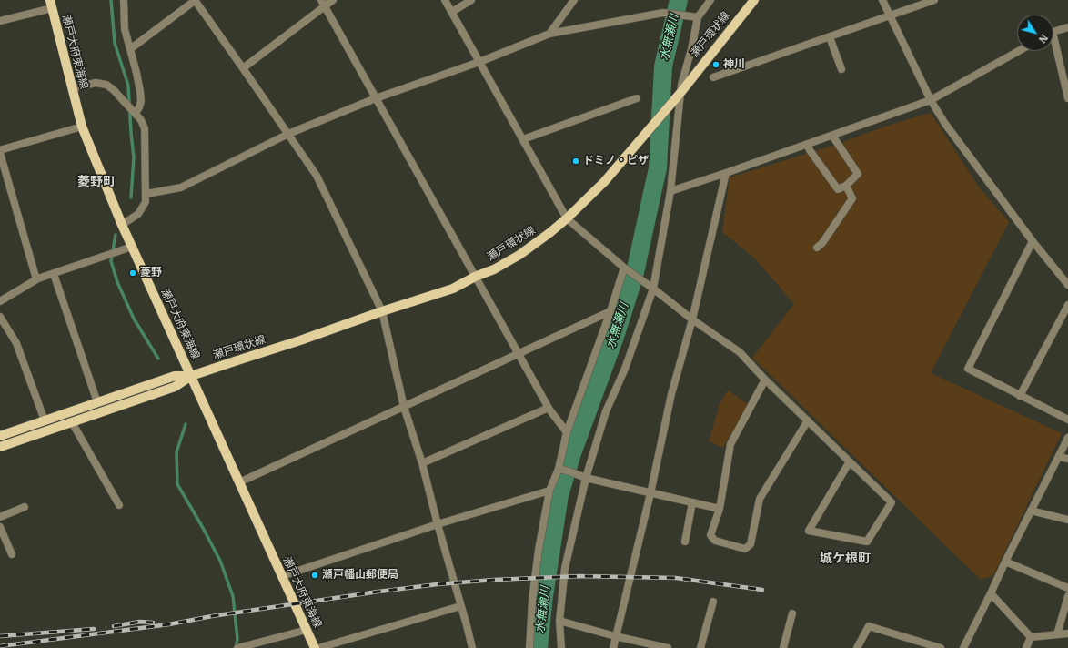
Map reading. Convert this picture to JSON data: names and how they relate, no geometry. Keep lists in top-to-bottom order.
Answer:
{
  "streets": {
    "main road": ["瀬戸環状線", "瀬戸大府東海線"]
  },
  "crossings": [
    ["瀬戸環状線", "瀬戸大府東海線"]
  ],
  "districts": ["菱野町", "城ケ根町"],
  "water": ["水無瀬川"],
  "places": [
    "神川",
    "ドミノ・ピザ",
    "菱野",
    "瀬戸幡山郵便局"
  ],
  "north": "bottom right"
}
